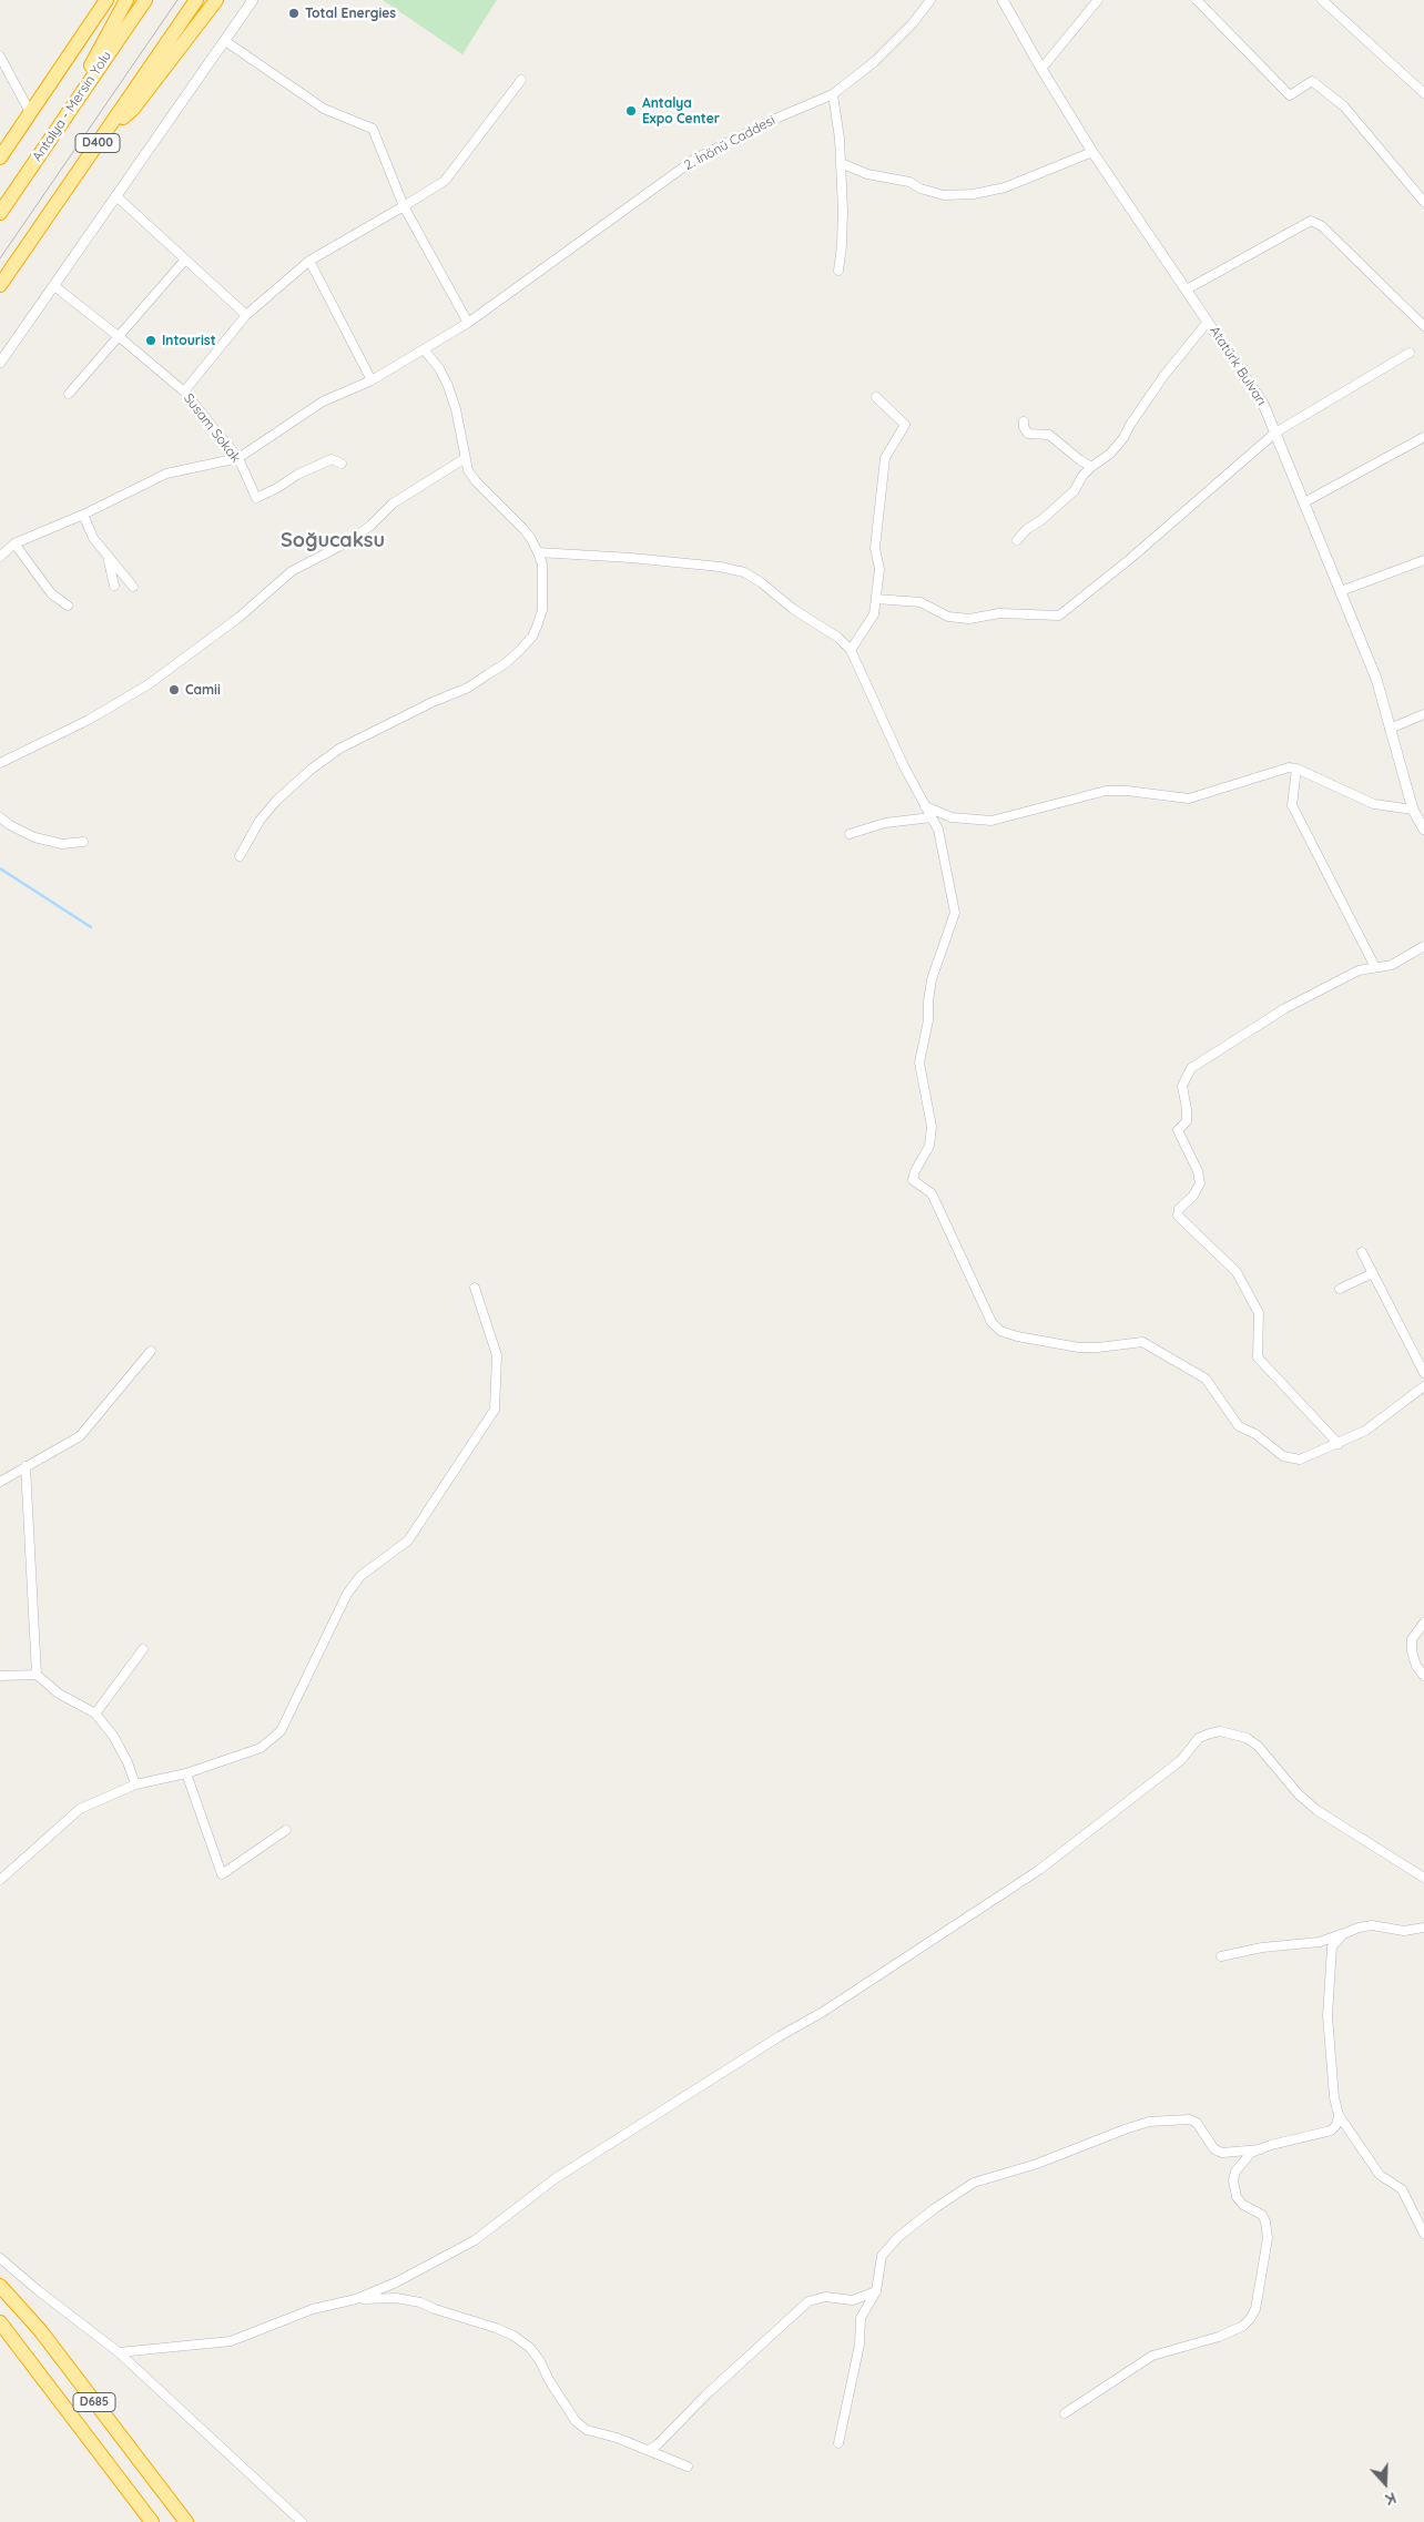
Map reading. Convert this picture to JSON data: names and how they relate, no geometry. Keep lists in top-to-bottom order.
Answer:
{
  "streets": {
    "highway": ["Antalya - Mersin Yolu", "D400", "D685"],
    "street": ["2. İnönü Caddesi", "Atatürk Bulvarı", "Susam Sokak"]
  },
  "crossings": [
    ["2. İnönü Caddesi", "Susam Sokak"]
  ],
  "districts": ["Soğucaksu"],
  "places": [
    "Total Energies",
    "Antalya Expo Center",
    "Intourist",
    "Camii"
  ],
  "north": "bottom"
}
